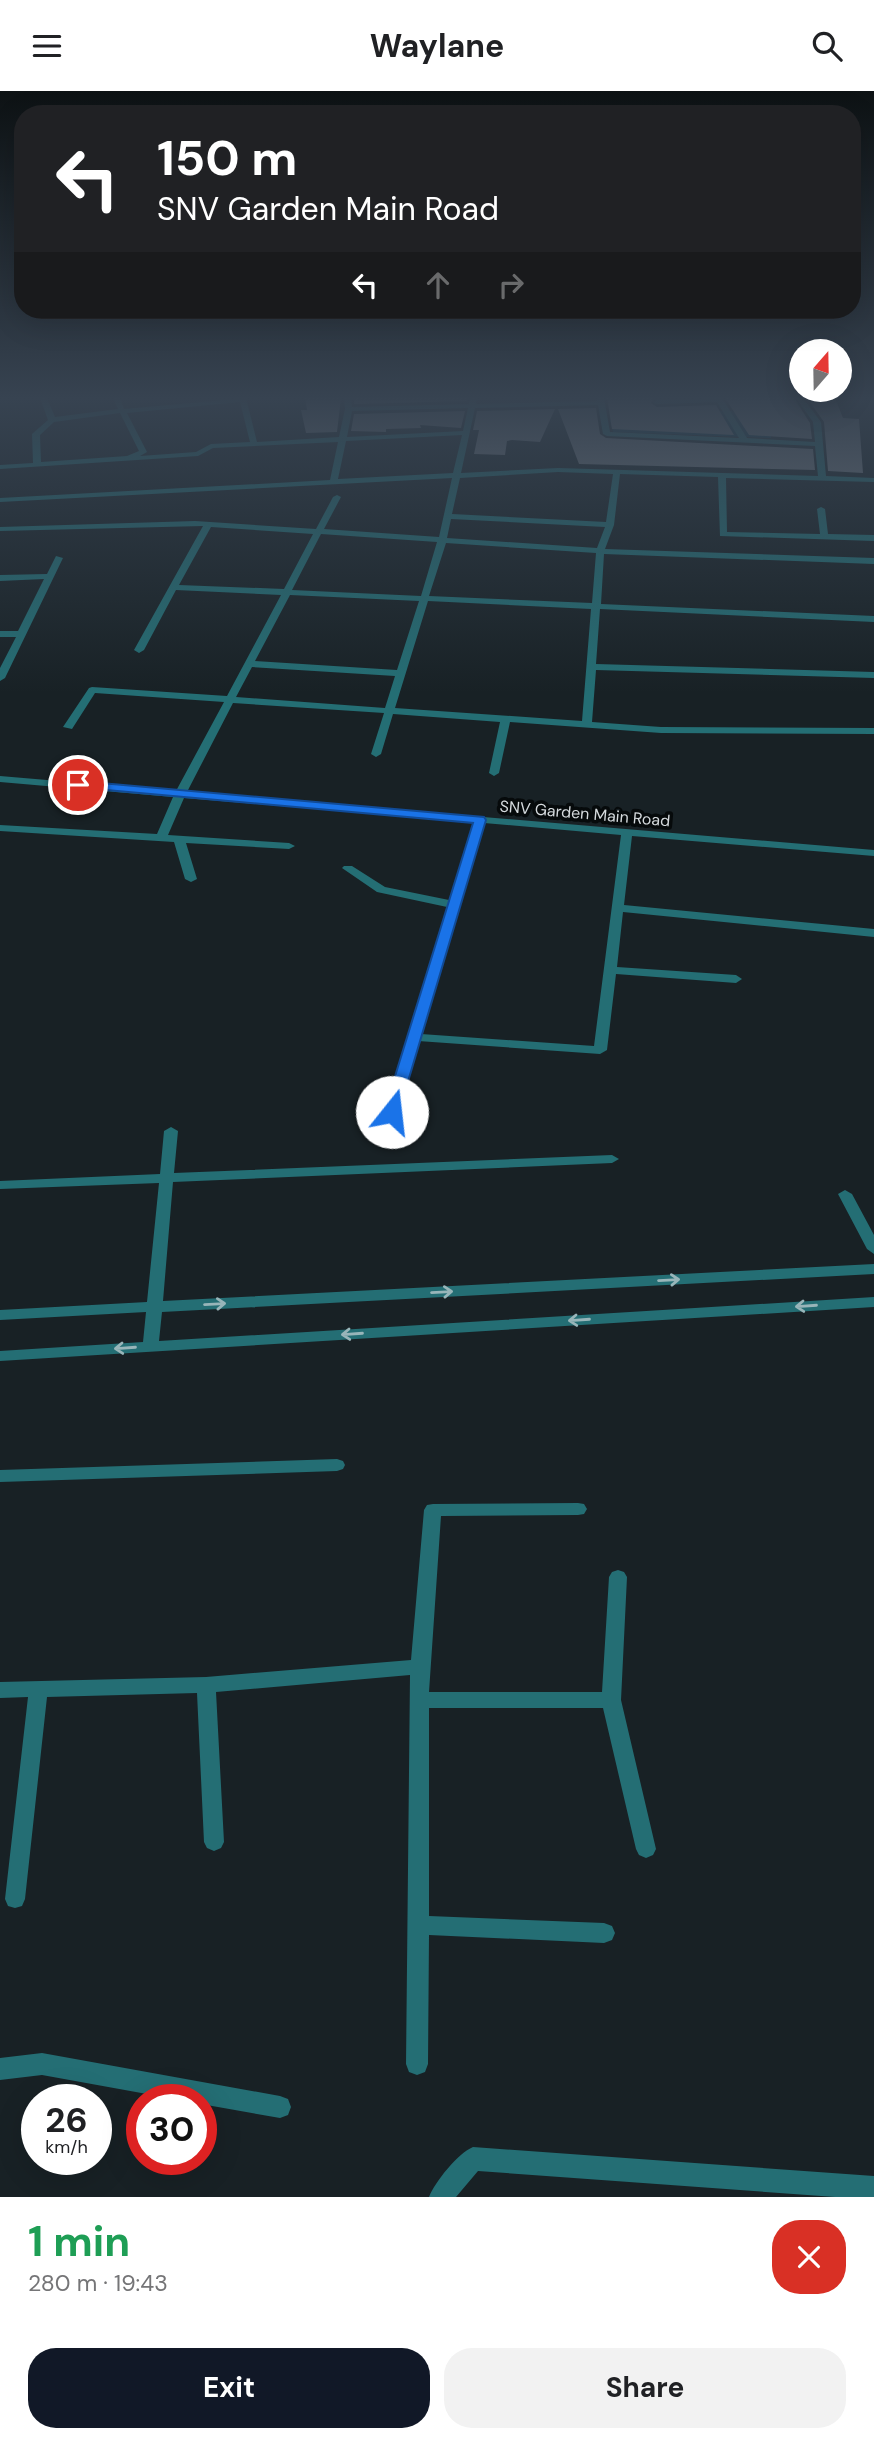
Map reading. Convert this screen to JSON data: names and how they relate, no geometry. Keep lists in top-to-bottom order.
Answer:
{
  "streets": {
    "street": ["SNV Garden Main Road"]
  },
  "north": "top",
  "page": {
    "header": "Waylane",
    "turn": ["150 m", "SNV Garden Main Road"],
    "speed": "26 km/h",
    "limit": "30",
    "heading": ["1 min", "280 m · 19:43"],
    "buttons": ["Exit", "Share"]
  }
}
